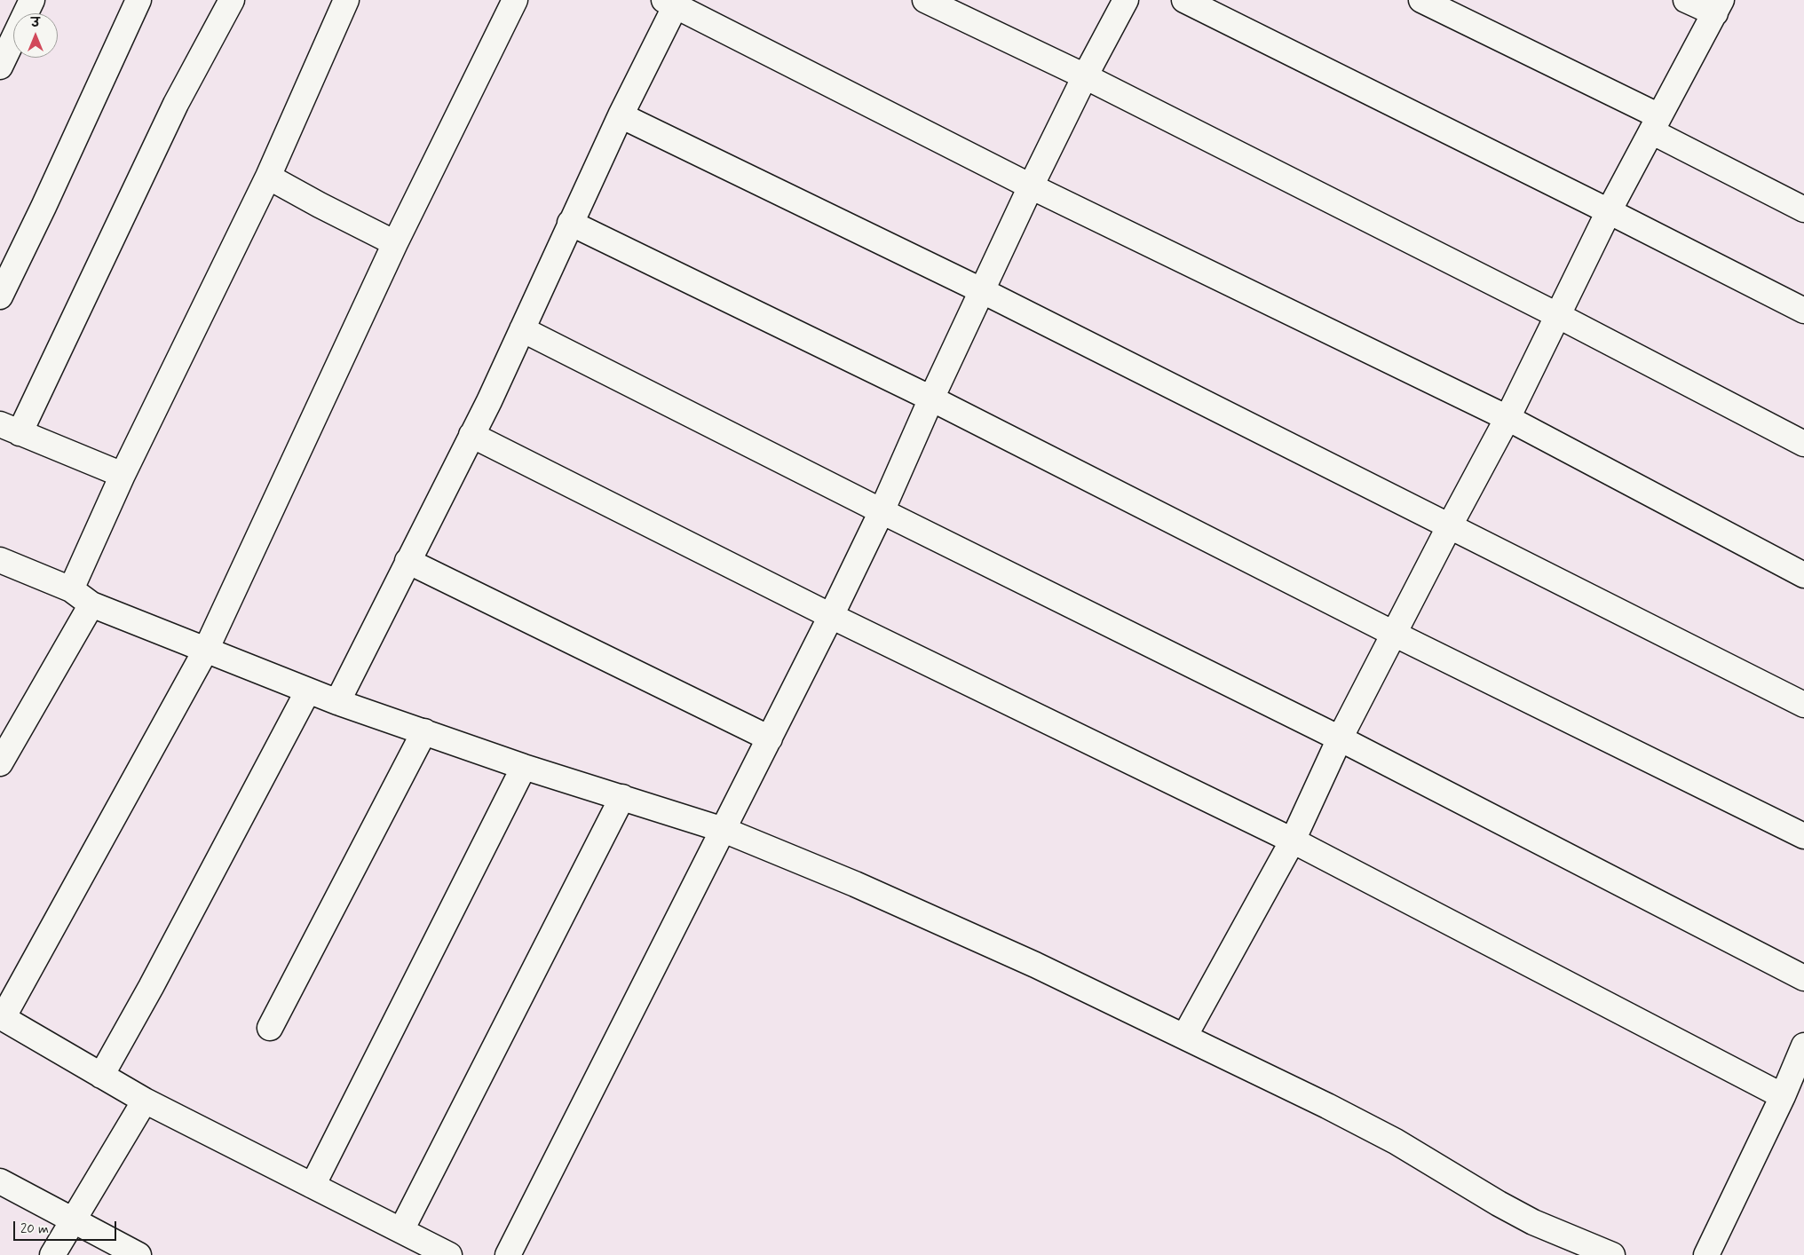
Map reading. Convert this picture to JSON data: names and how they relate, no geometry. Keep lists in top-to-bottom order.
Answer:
{
  "scale_bar": "20 m",
  "north": "top"
}
